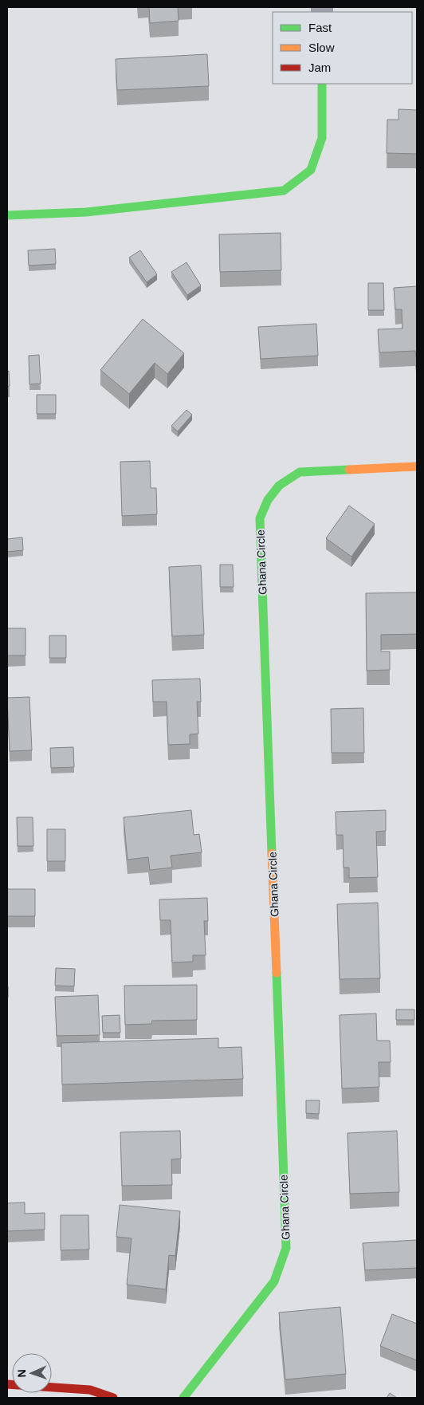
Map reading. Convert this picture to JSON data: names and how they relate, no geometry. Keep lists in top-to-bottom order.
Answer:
{
  "streets": {
    "street": ["Ghana Circle"]
  },
  "legend": ["Fast", "Slow", "Jam"],
  "north": "left"
}
